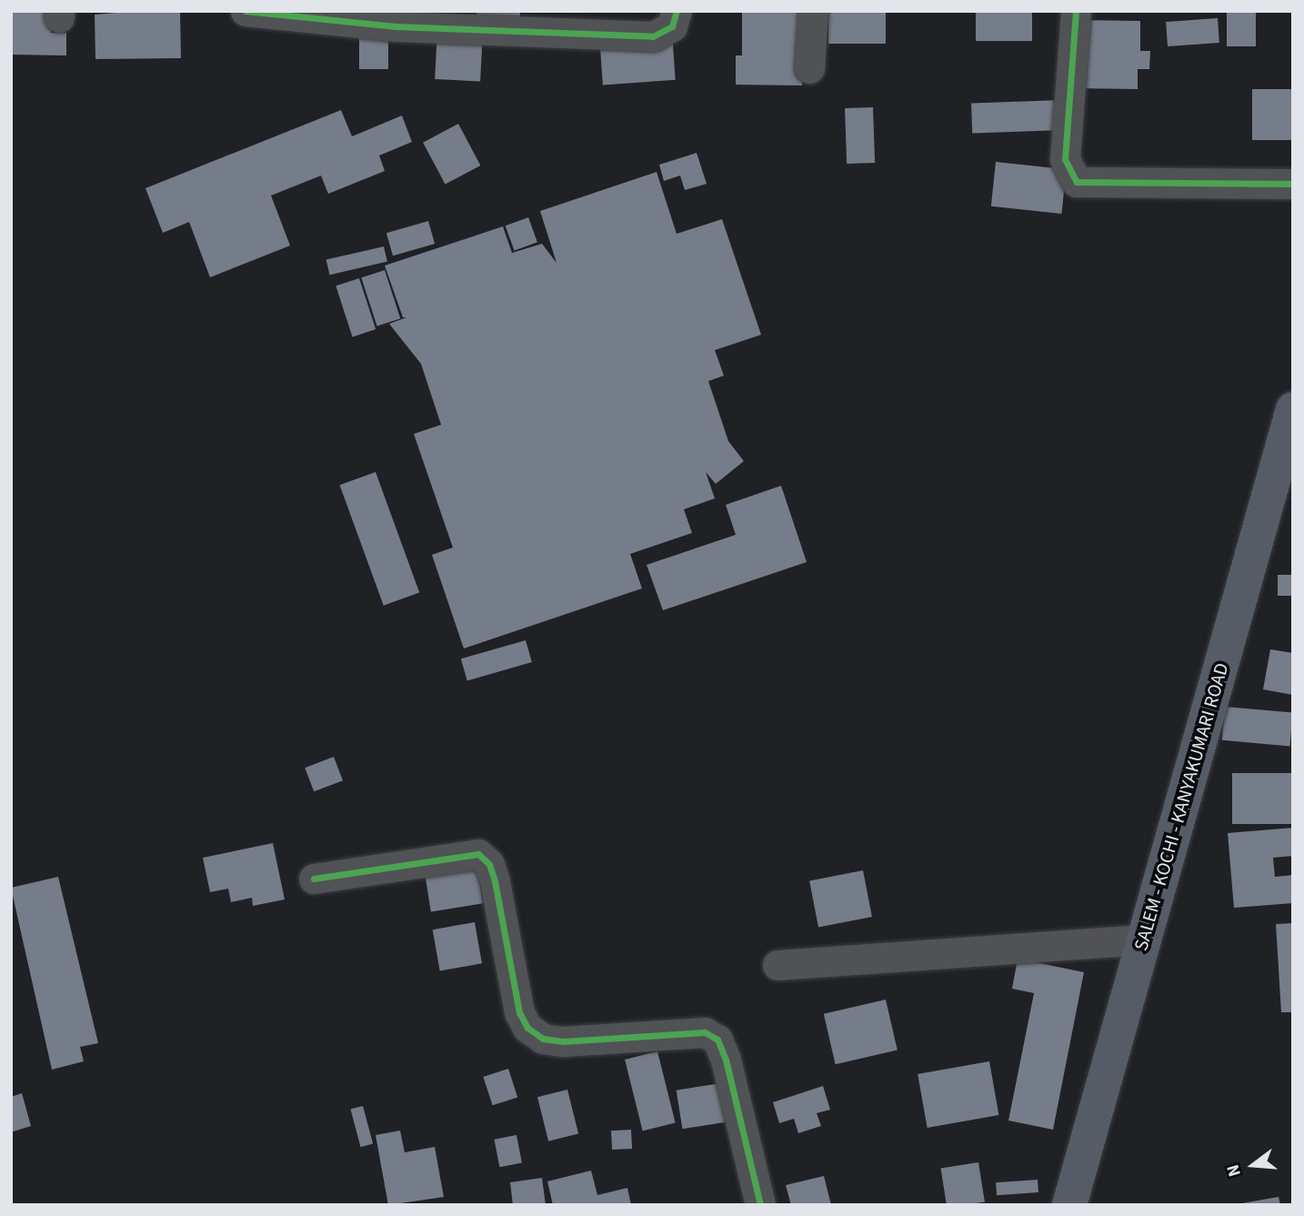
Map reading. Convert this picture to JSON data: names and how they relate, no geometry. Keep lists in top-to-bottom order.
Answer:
{
  "streets": {
    "highway": ["SALEM - KOCHI - KANYAKUMARI ROAD"]
  },
  "north": "left"
}
